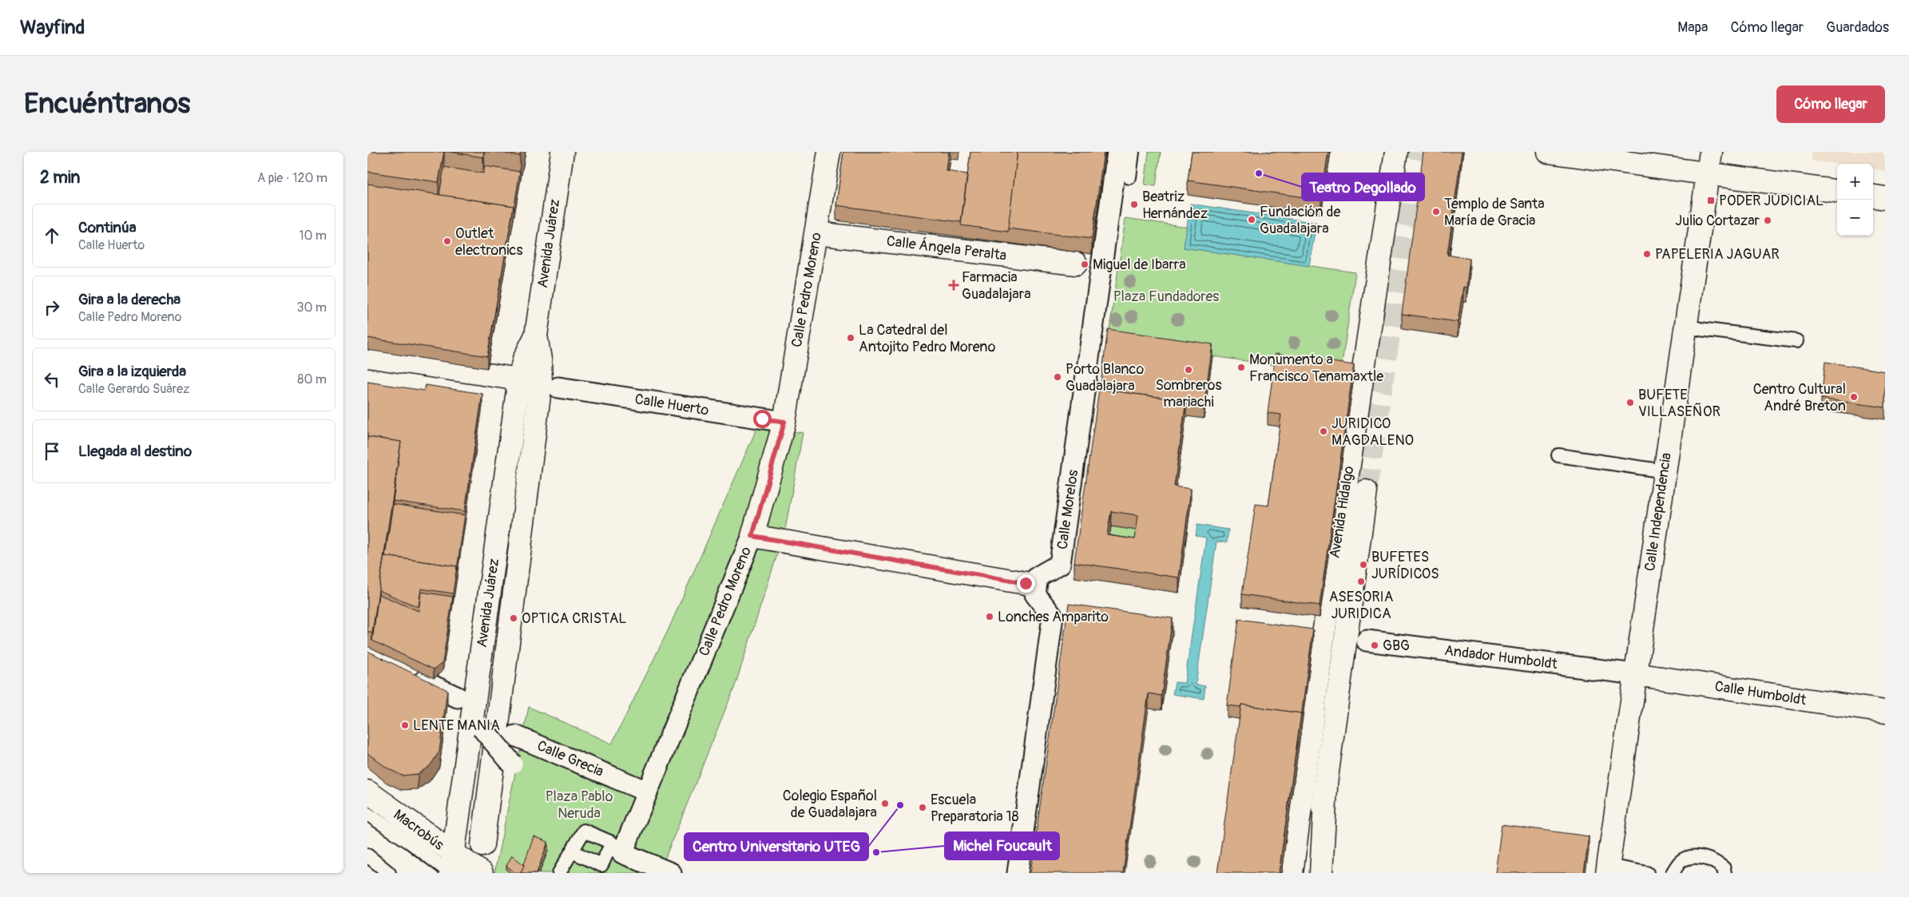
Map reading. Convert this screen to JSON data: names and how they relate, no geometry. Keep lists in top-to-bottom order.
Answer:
{
  "streets": {
    "street": [
      "Avenida Juárez",
      "Calle Ángela Peralta",
      "Calle Pedro Moreno",
      "Calle Huerto",
      "Calle Morelos",
      "Avenida Hidalgo",
      "Calle Independencia",
      "Andador Humboldt",
      "Calle Humboldt",
      "Calle Grecia"
    ],
    "lane": ["Macrobús"]
  },
  "crossings": [
    ["Avenida Juárez", "Macrobús"],
    ["Calle Ángela Peralta", "Calle Pedro Moreno"],
    ["Calle Pedro Moreno", "Calle Huerto"],
    ["Calle Pedro Moreno", "Calle Grecia"],
    ["Calle Independencia", "Andador Humboldt"],
    ["Calle Independencia", "Calle Humboldt"],
    ["Andador Humboldt", "Calle Humboldt"]
  ],
  "parks": ["Plaza Fundadores", "Plaza Pablo Neruda"],
  "places": {
    "other": [
      "Teatro Degollado",
      "Beatriz Hernández",
      "Templo de Santa María de Gracia",
      "Fundación de Guadalajara",
      "Julio Cortazar",
      "Outlet electronics",
      "PAPELERIA JAGUAR",
      "Miguel de Ibarra",
      "La Catedral del Antojito Pedro Moreno",
      "Monumento a Francisco Tenamaxtle",
      "Sombreros mariachi",
      "Porto Blanco Guadalajara",
      "Centro Cultural André Breton",
      "BUFETE VILLASEÑOR",
      "JURIDICO MAGDALENO",
      "BUFETES JURÍDICOS",
      "ASESORIA JURIDICA",
      "Lonches Amparito",
      "OPTICA CRISTAL",
      "GBG",
      "LENTE MANIA",
      "Colegio Español de Guadalajara",
      "Centro Universitario UTEG",
      "Escuela Preparatoria 18",
      "Michel Foucault"
    ],
    "transit": ["PODER JUDICIAL"],
    "health": ["Farmacia Guadalajara"]
  },
  "page": {
    "header": "Wayfind",
    "nav": ["Mapa", "Cómo llegar", "Guardados"],
    "buttons": "Cómo llegar",
    "title": "Encuéntranos",
    "heading": ["2 min", "A pie · 120 m"],
    "map_buttons": ["+", "−"],
    "list": [
      ["Continúa", "Calle Huerto", "10 m"],
      ["Gira a la derecha", "Calle Pedro Moreno", "30 m"],
      ["Gira a la izquierda", "Calle Gerardo Suárez", "80 m"],
      "Llegada al destino"
    ]
  }
}
